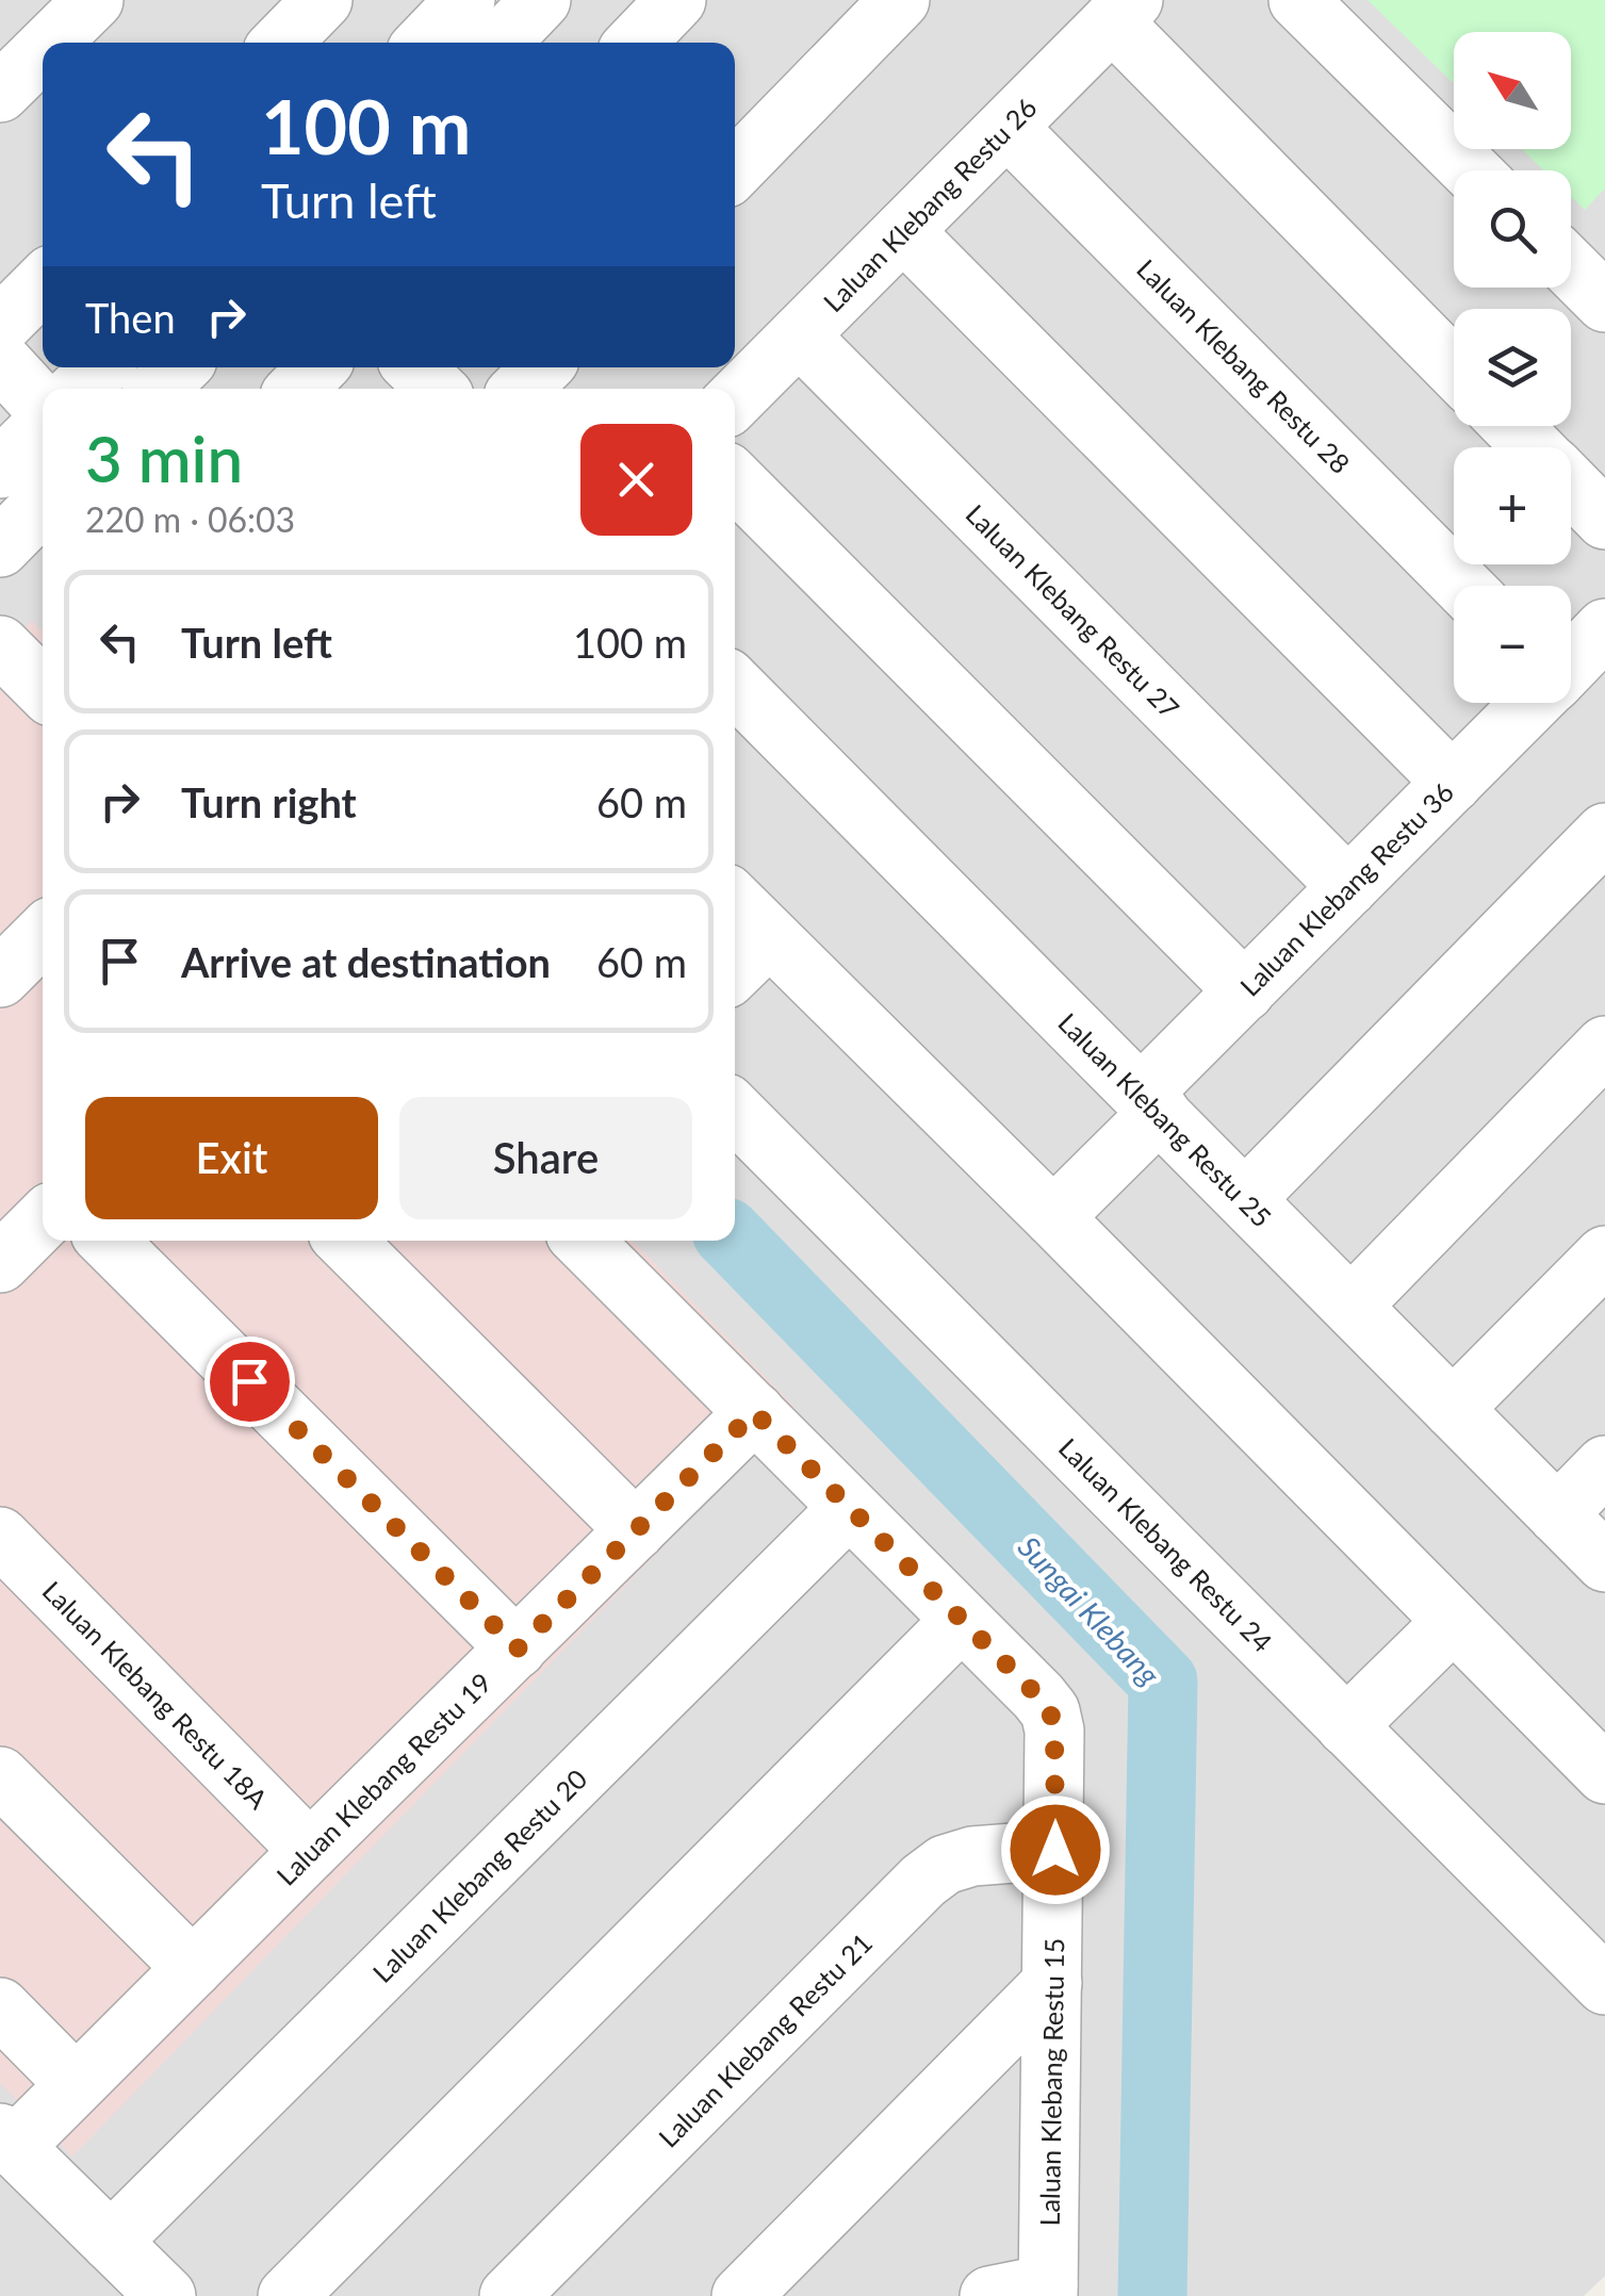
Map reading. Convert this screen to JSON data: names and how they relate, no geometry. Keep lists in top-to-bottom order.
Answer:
{
  "streets": {
    "street": [
      "Laluan Klebang Restu 26",
      "Laluan Klebang Restu 28",
      "Laluan Klebang Restu 27",
      "Laluan Klebang Restu 36",
      "Laluan Klebang Restu 25",
      "Laluan Klebang Restu 24",
      "Laluan Klebang Restu 18A",
      "Laluan Klebang Restu 19",
      "Laluan Klebang Restu 20",
      "Laluan Klebang Restu 21",
      "Laluan Klebang Restu 15"
    ]
  },
  "crossings": [
    ["Laluan Klebang Restu 26", "Laluan Klebang Restu 28"],
    ["Laluan Klebang Restu 26", "Laluan Klebang Restu 27"],
    ["Laluan Klebang Restu 27", "Laluan Klebang Restu 36"],
    ["Laluan Klebang Restu 36", "Laluan Klebang Restu 25"],
    ["Laluan Klebang Restu 18A", "Laluan Klebang Restu 19"],
    ["Laluan Klebang Restu 19", "Laluan Klebang Restu 15"],
    ["Laluan Klebang Restu 20", "Laluan Klebang Restu 15"],
    ["Laluan Klebang Restu 21", "Laluan Klebang Restu 15"]
  ],
  "water": ["Sungai Klebang"],
  "north": "top left",
  "page": {
    "map_buttons": ["+", "−"],
    "turn": ["100 m", "Turn left"],
    "then": "Then",
    "heading": ["3 min", "220 m · 06:03"],
    "list": [
      {
        "name": "Turn left",
        "value": "100 m"
      },
      {
        "name": "Turn right",
        "value": "60 m"
      },
      {
        "name": "Arrive at destination",
        "value": "60 m"
      }
    ],
    "buttons": ["Exit", "Share"]
  }
}
